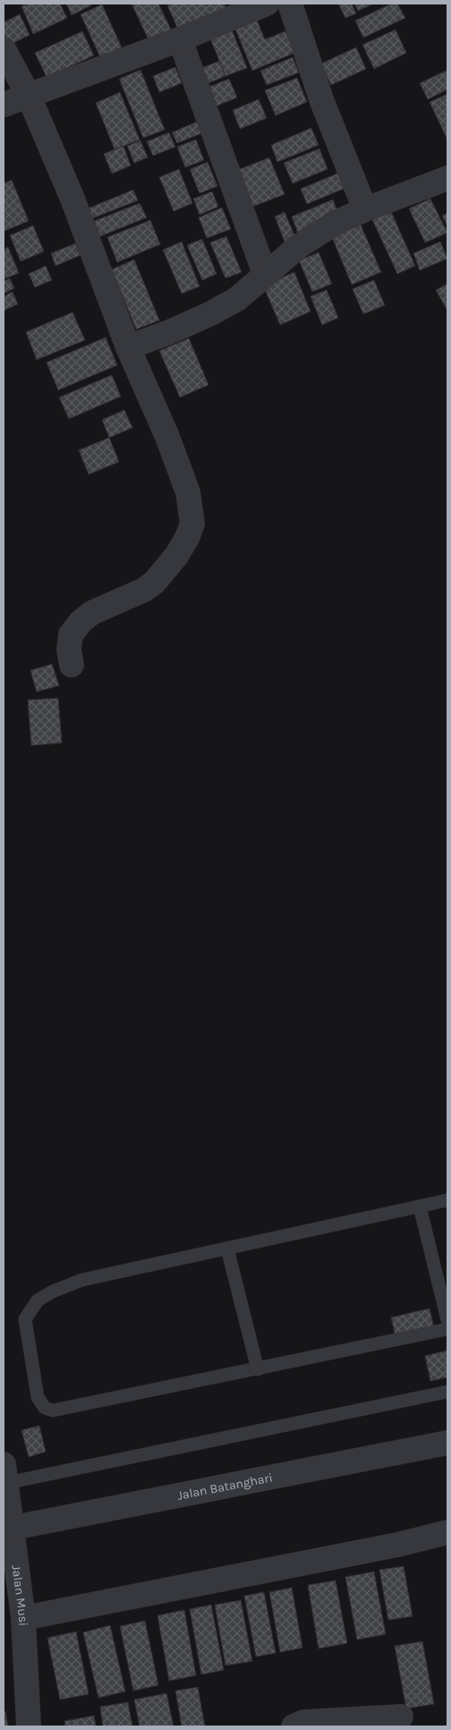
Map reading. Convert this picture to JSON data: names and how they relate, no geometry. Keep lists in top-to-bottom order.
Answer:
{
  "streets": {
    "street": ["Jalan Batanghari", "Jalan Musi"]
  },
  "crossings": [
    ["Jalan Batanghari", "Jalan Musi"]
  ]
}
